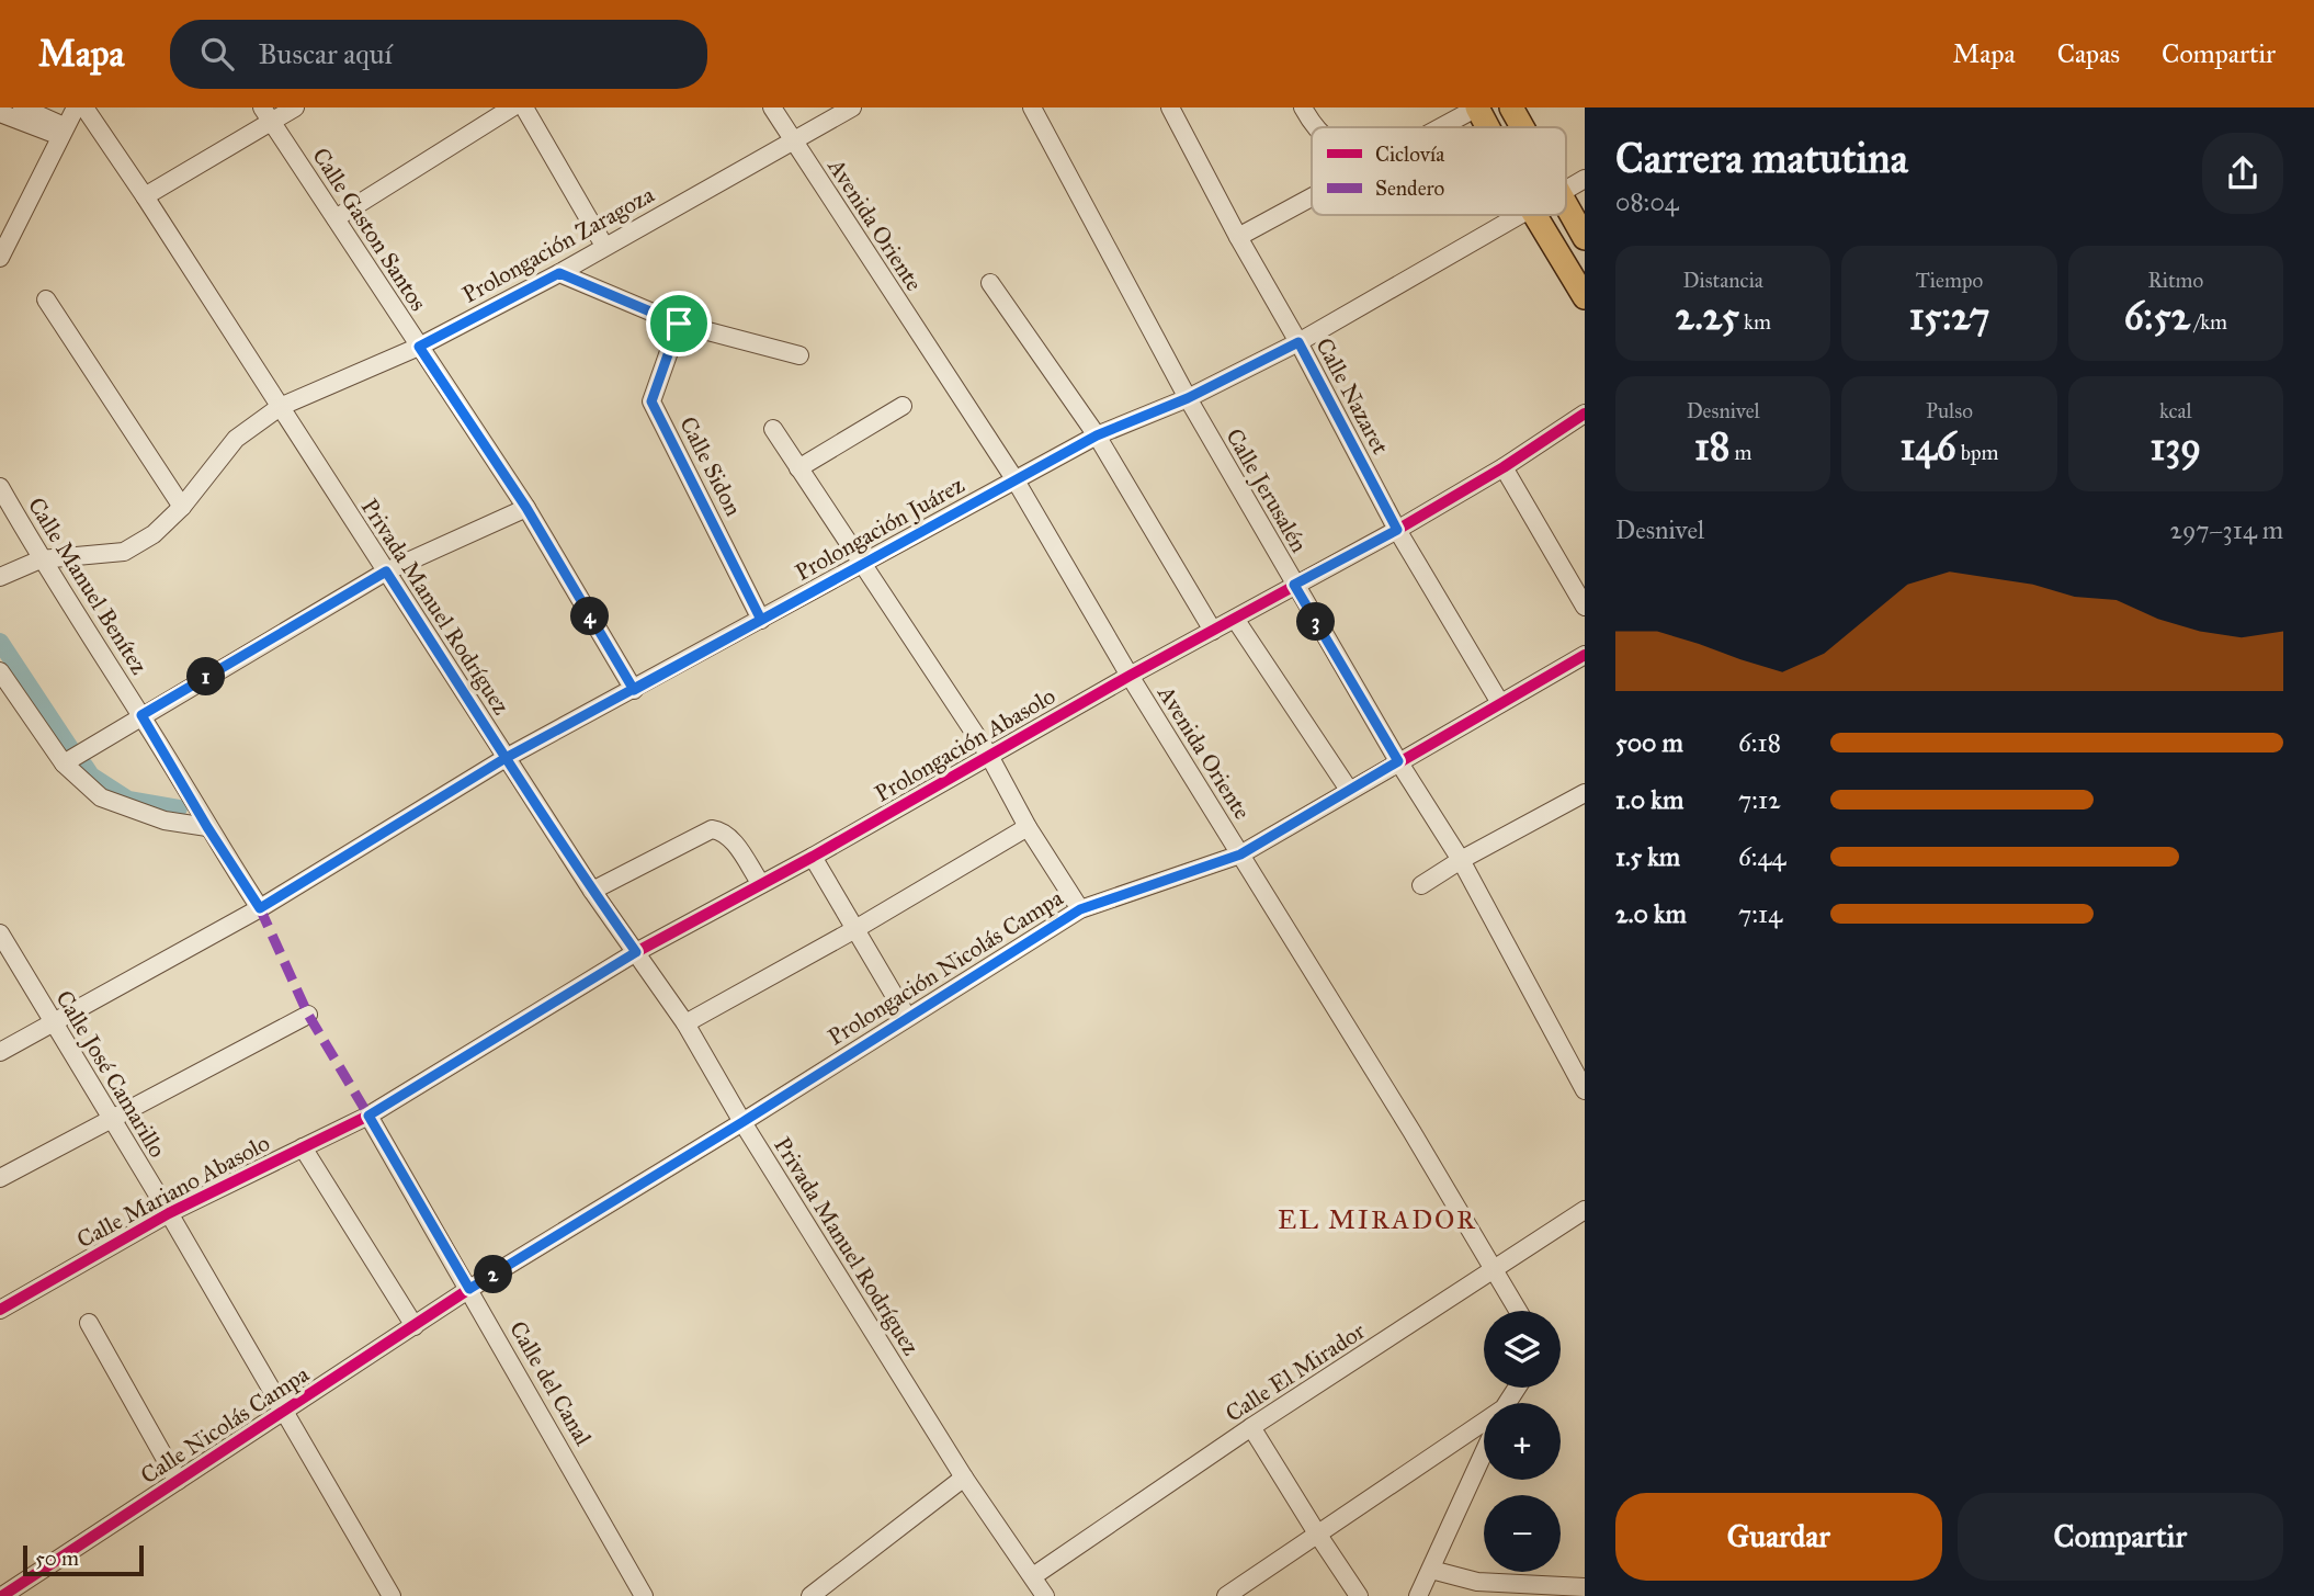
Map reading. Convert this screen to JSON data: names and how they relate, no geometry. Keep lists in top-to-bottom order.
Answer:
{
  "streets": {
    "street": [
      "Avenida Oriente",
      "Calle Gaston Santos",
      "Prolongación Zaragoza",
      "Calle Nazaret",
      "Calle Sidon",
      "Calle Jerusalén",
      "Prolongación Juárez",
      "Calle Manuel Benítez",
      "Privada Manuel Rodríguez",
      "Prolongación Abasolo",
      "Prolongación Nicolás Campa",
      "Calle José Camarillo",
      "Calle Mariano Abasolo",
      "Calle El Mirador",
      "Calle del Canal",
      "Calle Nicolás Campa"
    ]
  },
  "crossings": [
    ["Avenida Oriente", "Prolongación Zaragoza"],
    ["Avenida Oriente", "Prolongación Juárez"],
    ["Avenida Oriente", "Prolongación Abasolo"],
    ["Avenida Oriente", "Prolongación Nicolás Campa"],
    ["Avenida Oriente", "Calle El Mirador"],
    ["Calle Gaston Santos", "Prolongación Zaragoza"],
    ["Calle Gaston Santos", "Prolongación Juárez"],
    ["Prolongación Zaragoza", "Calle Manuel Benítez"],
    ["Prolongación Zaragoza", "Privada Manuel Rodríguez"],
    ["Calle Nazaret", "Prolongación Juárez"],
    ["Calle Nazaret", "Prolongación Abasolo"],
    ["Calle Nazaret", "Prolongación Nicolás Campa"],
    ["Calle Sidon", "Prolongación Juárez"],
    ["Calle Jerusalén", "Prolongación Juárez"],
    ["Calle Jerusalén", "Prolongación Abasolo"],
    ["Calle Jerusalén", "Prolongación Nicolás Campa"],
    ["Prolongación Juárez", "Privada Manuel Rodríguez"],
    ["Prolongación Juárez", "Calle José Camarillo"],
    ["Privada Manuel Rodríguez", "Prolongación Abasolo"],
    ["Privada Manuel Rodríguez", "Prolongación Nicolás Campa"],
    ["Privada Manuel Rodríguez", "Calle El Mirador"],
    ["Prolongación Abasolo", "Calle Mariano Abasolo"],
    ["Prolongación Abasolo", "Calle del Canal"],
    ["Prolongación Nicolás Campa", "Calle del Canal"],
    ["Prolongación Nicolás Campa", "Calle Nicolás Campa"],
    ["Calle José Camarillo", "Calle Mariano Abasolo"],
    ["Calle José Camarillo", "Calle Nicolás Campa"],
    ["Calle Mariano Abasolo", "Calle del Canal"],
    ["Calle del Canal", "Calle Nicolás Campa"]
  ],
  "districts": ["EL MIRADOR"],
  "legend": ["Ciclovía", "Sendero"],
  "scale_bar": "50 m",
  "page": {
    "header": "Mapa",
    "search": "Buscar aquí",
    "nav": ["Mapa", "Capas", "Compartir"],
    "heading": ["Carrera matutina", "08:04"],
    "stats": [
      ["Distancia", "2.25 km"],
      ["Tiempo", "15:27"],
      ["Ritmo", "6:52 /km"],
      ["Desnivel", "18 m"],
      ["Pulso", "146 bpm"],
      ["kcal", "139"]
    ],
    "chart": ["Desnivel", "297–314 m"],
    "pins": [
      "4",
      "3",
      "1",
      "2"
    ],
    "list": [
      {
        "name": "500 m",
        "note": "6:18"
      },
      {
        "name": "1.0 km",
        "note": "7:12"
      },
      {
        "name": "1.5 km",
        "note": "6:44"
      },
      {
        "name": "2.0 km",
        "note": "7:14"
      }
    ],
    "map_buttons": ["+", "−"],
    "buttons": ["Guardar", "Compartir"],
    "scale": "50 m"
  }
}
